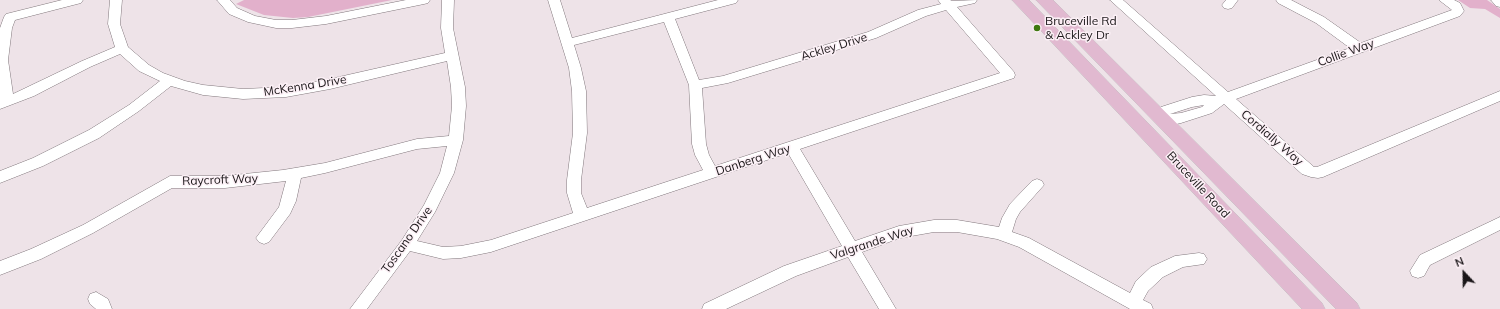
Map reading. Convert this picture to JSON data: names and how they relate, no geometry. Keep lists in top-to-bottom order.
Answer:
{
  "streets": {
    "main road": ["Bruceville Road"],
    "street": [
      "Ackley Drive",
      "Collie Way",
      "McKenna Drive",
      "Cordially Way",
      "Danberg Way",
      "Raycroft Way",
      "Toscano Drive",
      "Valgrande Way"
    ]
  },
  "crossings": [
    ["Ackley Drive", "Danberg Way"],
    ["Collie Way", "Cordially Way"],
    ["Collie Way", "Bruceville Road"],
    ["McKenna Drive", "Toscano Drive"],
    ["Danberg Way", "Toscano Drive"],
    ["Raycroft Way", "Toscano Drive"]
  ],
  "places": ["Bruceville Rd & Ackley Dr"],
  "north": "top"
}
